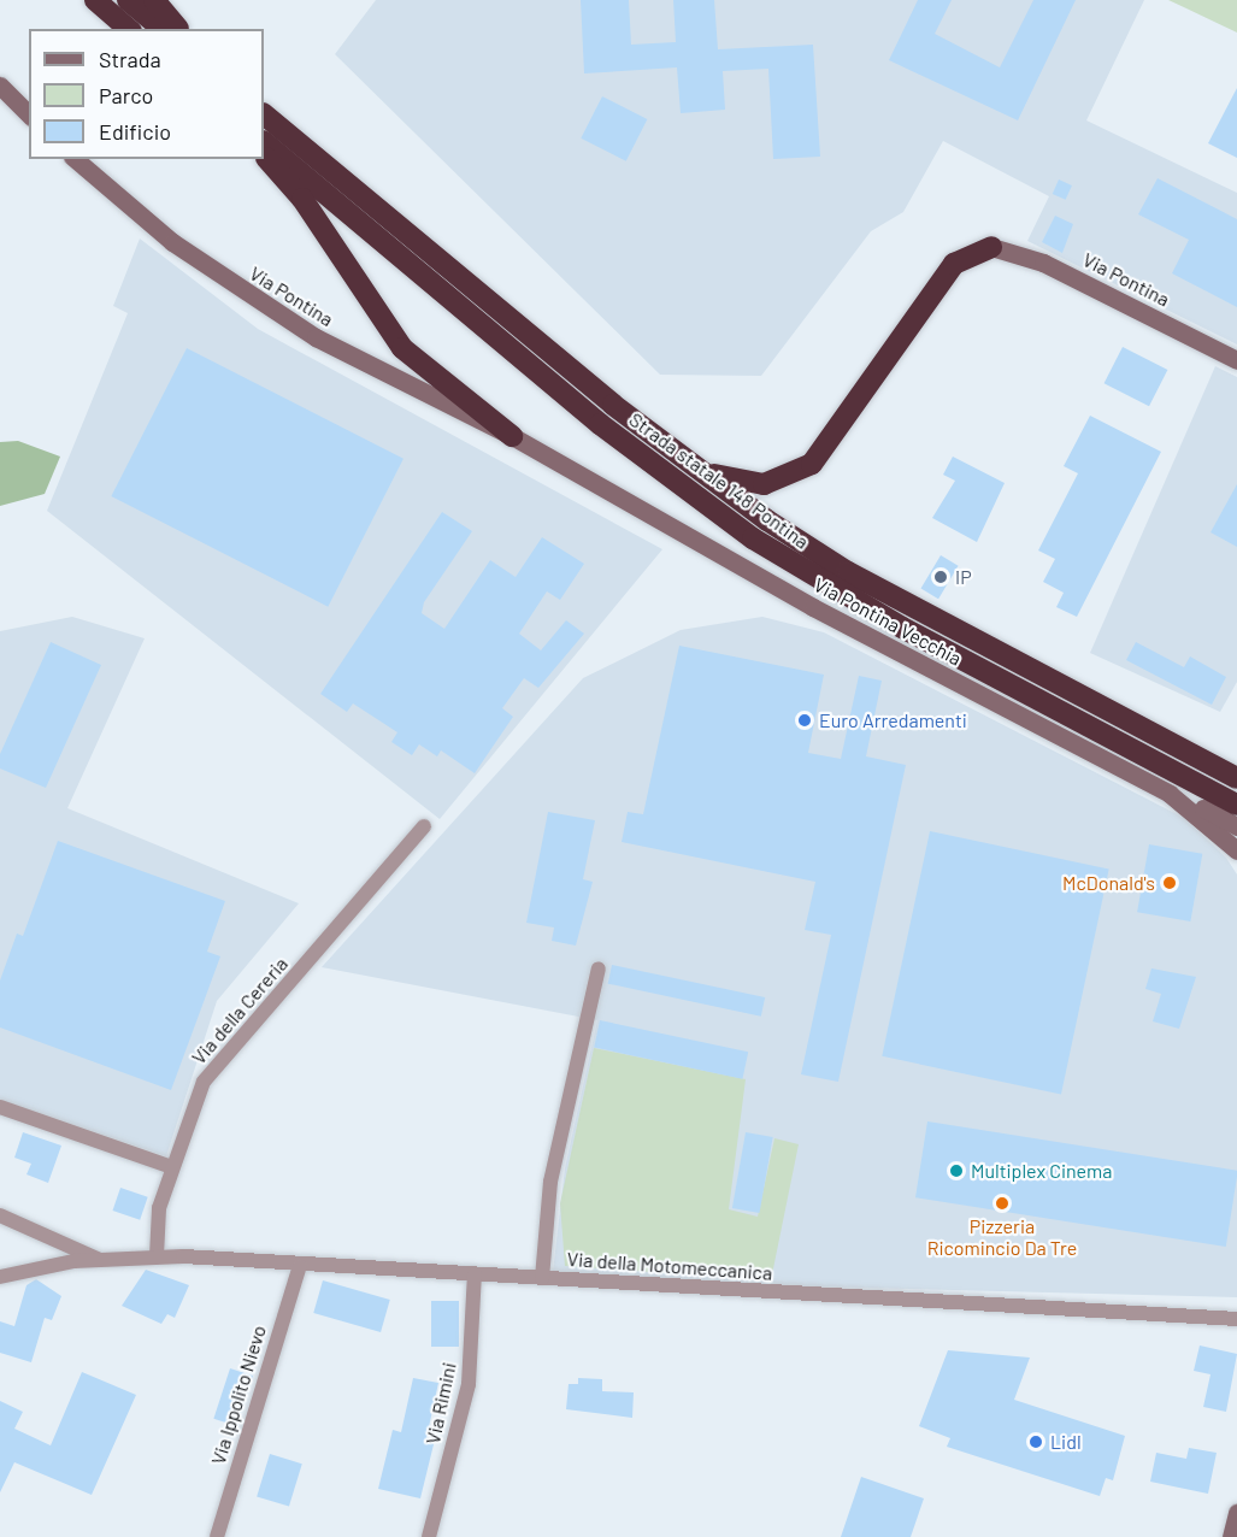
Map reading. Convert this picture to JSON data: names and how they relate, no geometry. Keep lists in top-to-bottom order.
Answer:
{
  "streets": {
    "highway": ["Strada statale 148 Pontina"],
    "street": [
      "Via Pontina",
      "Via Pontina Vecchia",
      "Via della Cereria",
      "Via della Motomeccanica",
      "Via Ippolito Nievo",
      "Via Rimini"
    ]
  },
  "crossings": [
    ["Via Pontina", "Via Pontina Vecchia"],
    ["Via della Cereria", "Via della Motomeccanica"],
    ["Via della Motomeccanica", "Via Ippolito Nievo"],
    ["Via della Motomeccanica", "Via Rimini"]
  ],
  "places": [
    "IP",
    "Euro Arredamenti",
    "McDonald's",
    "Multiplex Cinema",
    "Pizzeria Ricomincio Da Tre",
    "Lidl"
  ],
  "legend": ["Strada", "Parco", "Edificio"]
}
